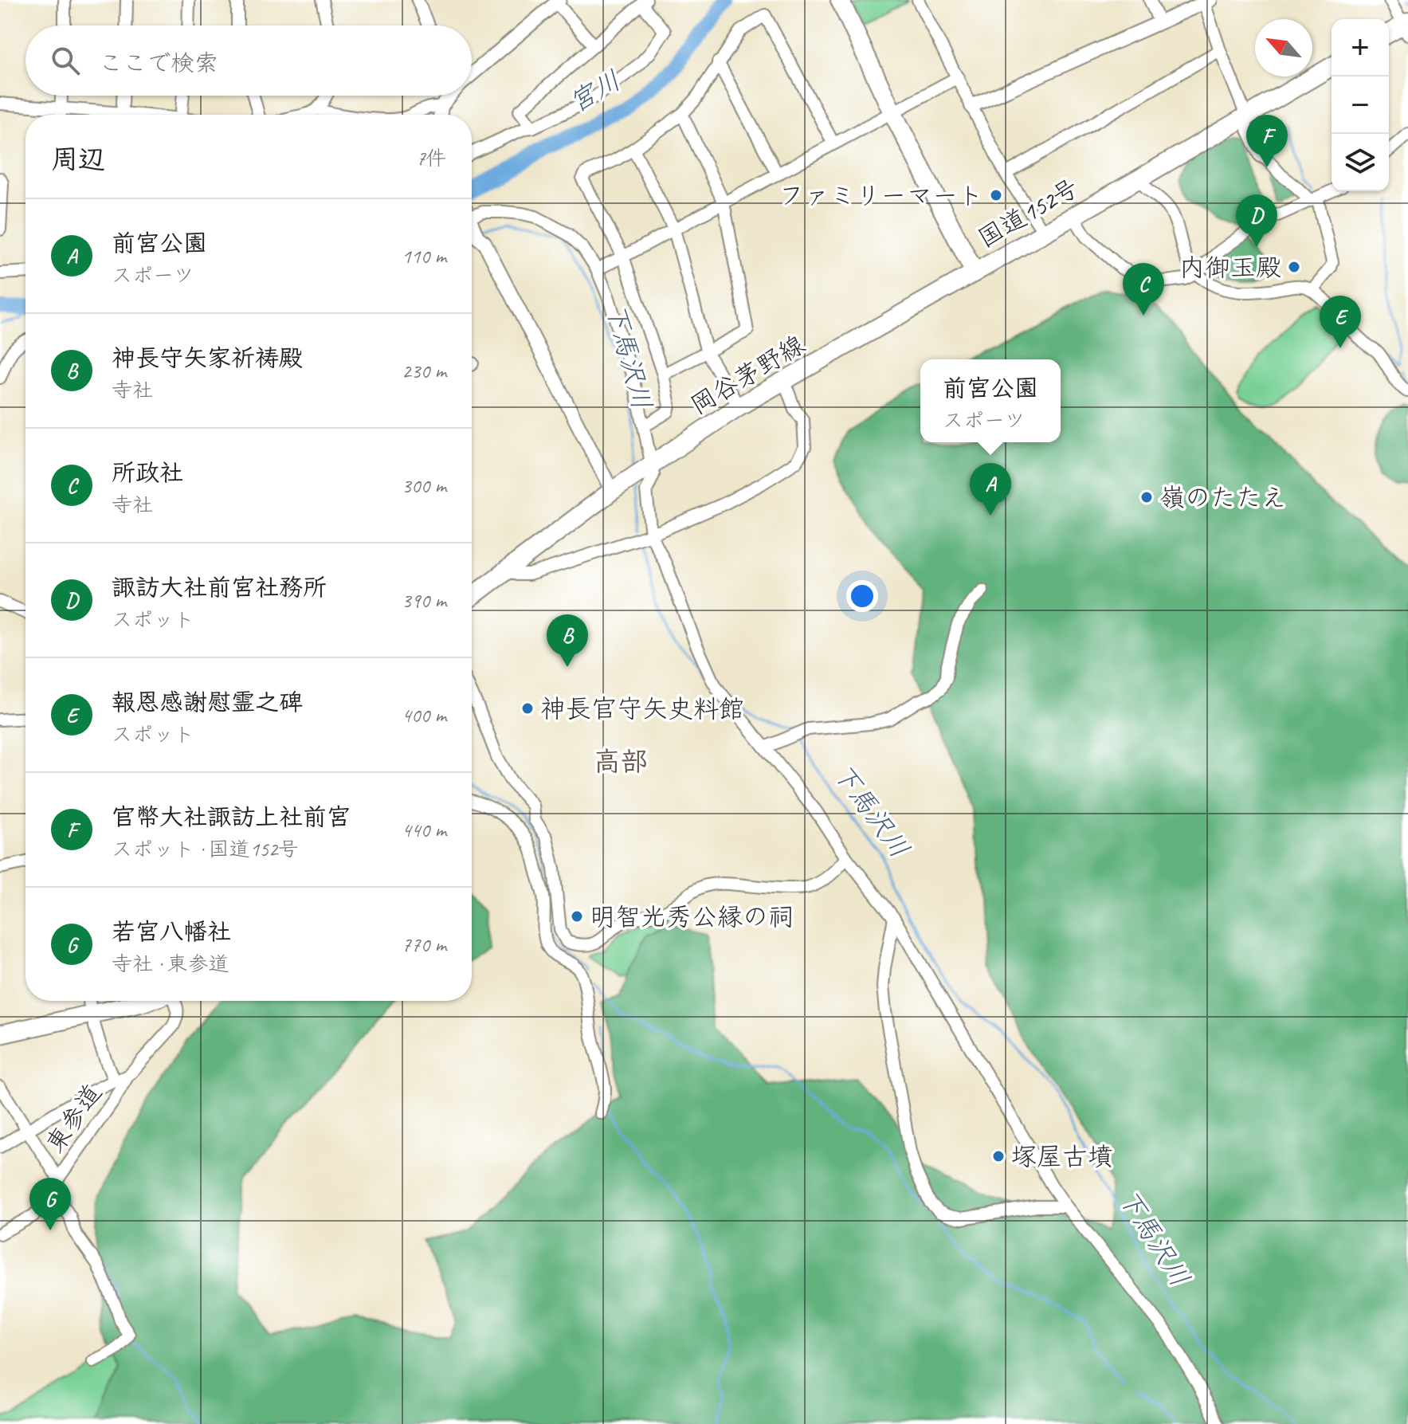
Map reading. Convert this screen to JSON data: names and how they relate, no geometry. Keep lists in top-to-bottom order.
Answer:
{
  "streets": {
    "main road": ["国道152号", "岡谷茅野線"],
    "street": ["東参道"]
  },
  "crossings": [
    ["国道152号", "岡谷茅野線"]
  ],
  "districts": ["高部"],
  "water": ["宮川", "下馬沢川"],
  "places": [
    "ファミリーマート",
    "内御玉殿",
    "嶺のたたえ",
    "神長官守矢史料館",
    "明智光秀公縁の祠",
    "塚屋古墳"
  ],
  "north": "top left",
  "page": {
    "map_buttons": ["+", "−"],
    "search": "ここで検索",
    "pins": [
      "F",
      "D",
      "C",
      "E",
      "A",
      "B",
      "G"
    ],
    "heading": ["周辺", "7件"],
    "list": [
      {
        "mark": "A",
        "name": "前宮公園",
        "note": "スポーツ",
        "value": "110 m"
      },
      {
        "mark": "B",
        "name": "神長守矢家祈祷殿",
        "note": "寺社",
        "value": "230 m"
      },
      {
        "mark": "C",
        "name": "所政社",
        "note": "寺社",
        "value": "300 m"
      },
      {
        "mark": "D",
        "name": "諏訪大社前宮社務所",
        "note": "スポット",
        "value": "390 m"
      },
      {
        "mark": "E",
        "name": "報恩感謝慰霊之碑",
        "note": "スポット",
        "value": "400 m"
      },
      {
        "mark": "F",
        "name": "官幣大社諏訪上社前宮",
        "note": "スポット · 国道152号",
        "value": "440 m"
      },
      {
        "mark": "G",
        "name": "若宮八幡社",
        "note": "寺社 · 東参道",
        "value": "770 m"
      }
    ],
    "popup": ["前宮公園", "スポーツ"]
  }
}
